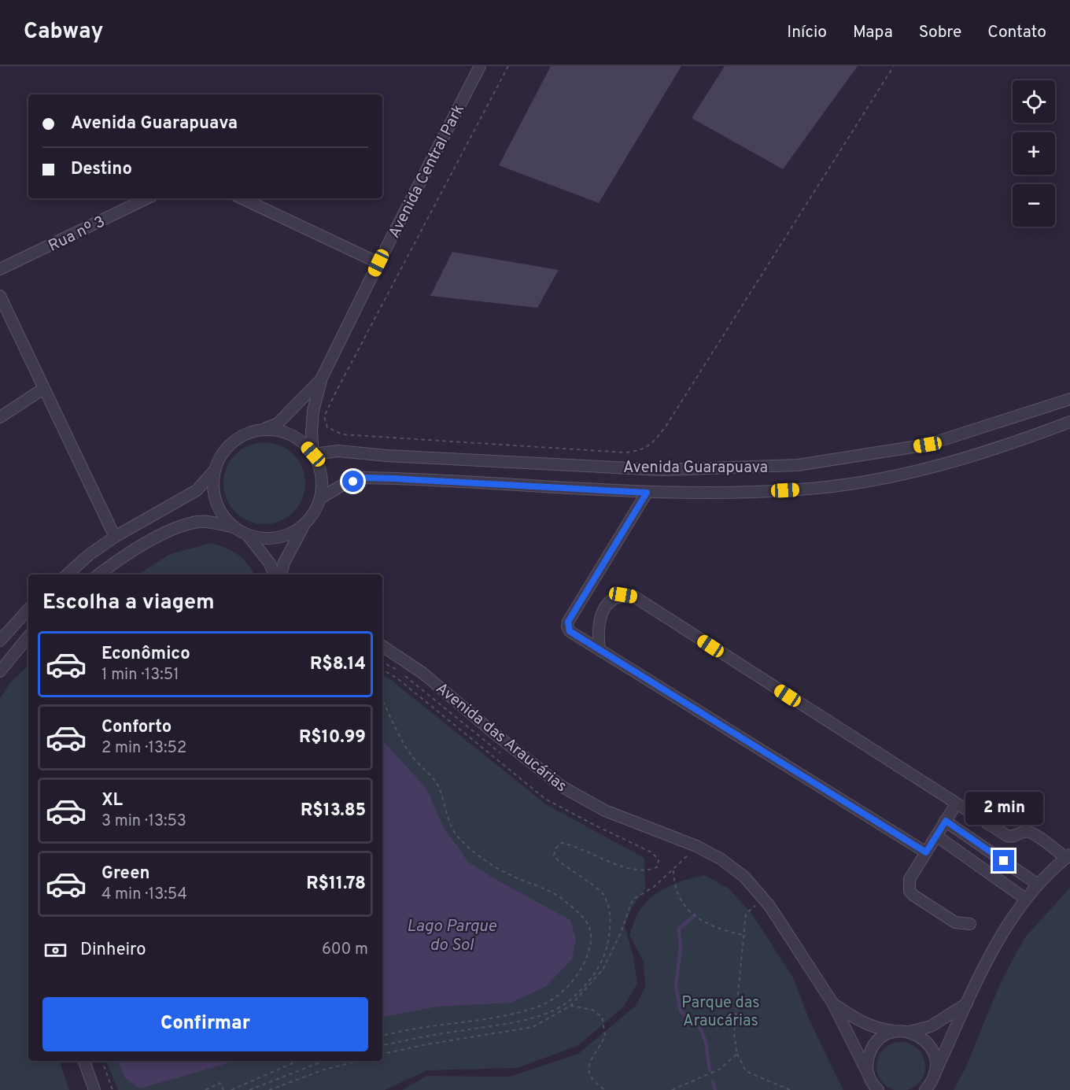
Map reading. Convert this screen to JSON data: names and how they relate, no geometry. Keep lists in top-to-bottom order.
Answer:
{
  "streets": {
    "street": [
      "Avenida Central Park",
      "Rua nº 3",
      "Avenida Guarapuava",
      "Avenida das Araucárias"
    ]
  },
  "water": ["Lago Parque do Sol"],
  "parks": ["Parque das Araucárias"],
  "page": {
    "header": "Cabway",
    "nav": [
      "Início",
      "Mapa",
      "Sobre",
      "Contato"
    ],
    "map_buttons": ["+", "−"],
    "banner": ["Avenida Guarapuava", "Destino"],
    "heading": "Escolha a viagem",
    "list": [
      {
        "name": "Econômico",
        "note": "1 min · 13:51",
        "value": "R$8.14"
      },
      {
        "name": "Conforto",
        "note": "2 min · 13:52",
        "value": "R$10.99"
      },
      {
        "name": "XL",
        "note": "3 min · 13:53",
        "value": "R$13.85"
      },
      {
        "name": "Green",
        "note": "4 min · 13:54",
        "value": "R$11.78"
      }
    ],
    "bubble": "2 min",
    "pay": ["Dinheiro", "600 m"],
    "buttons": "Confirmar"
  }
}
